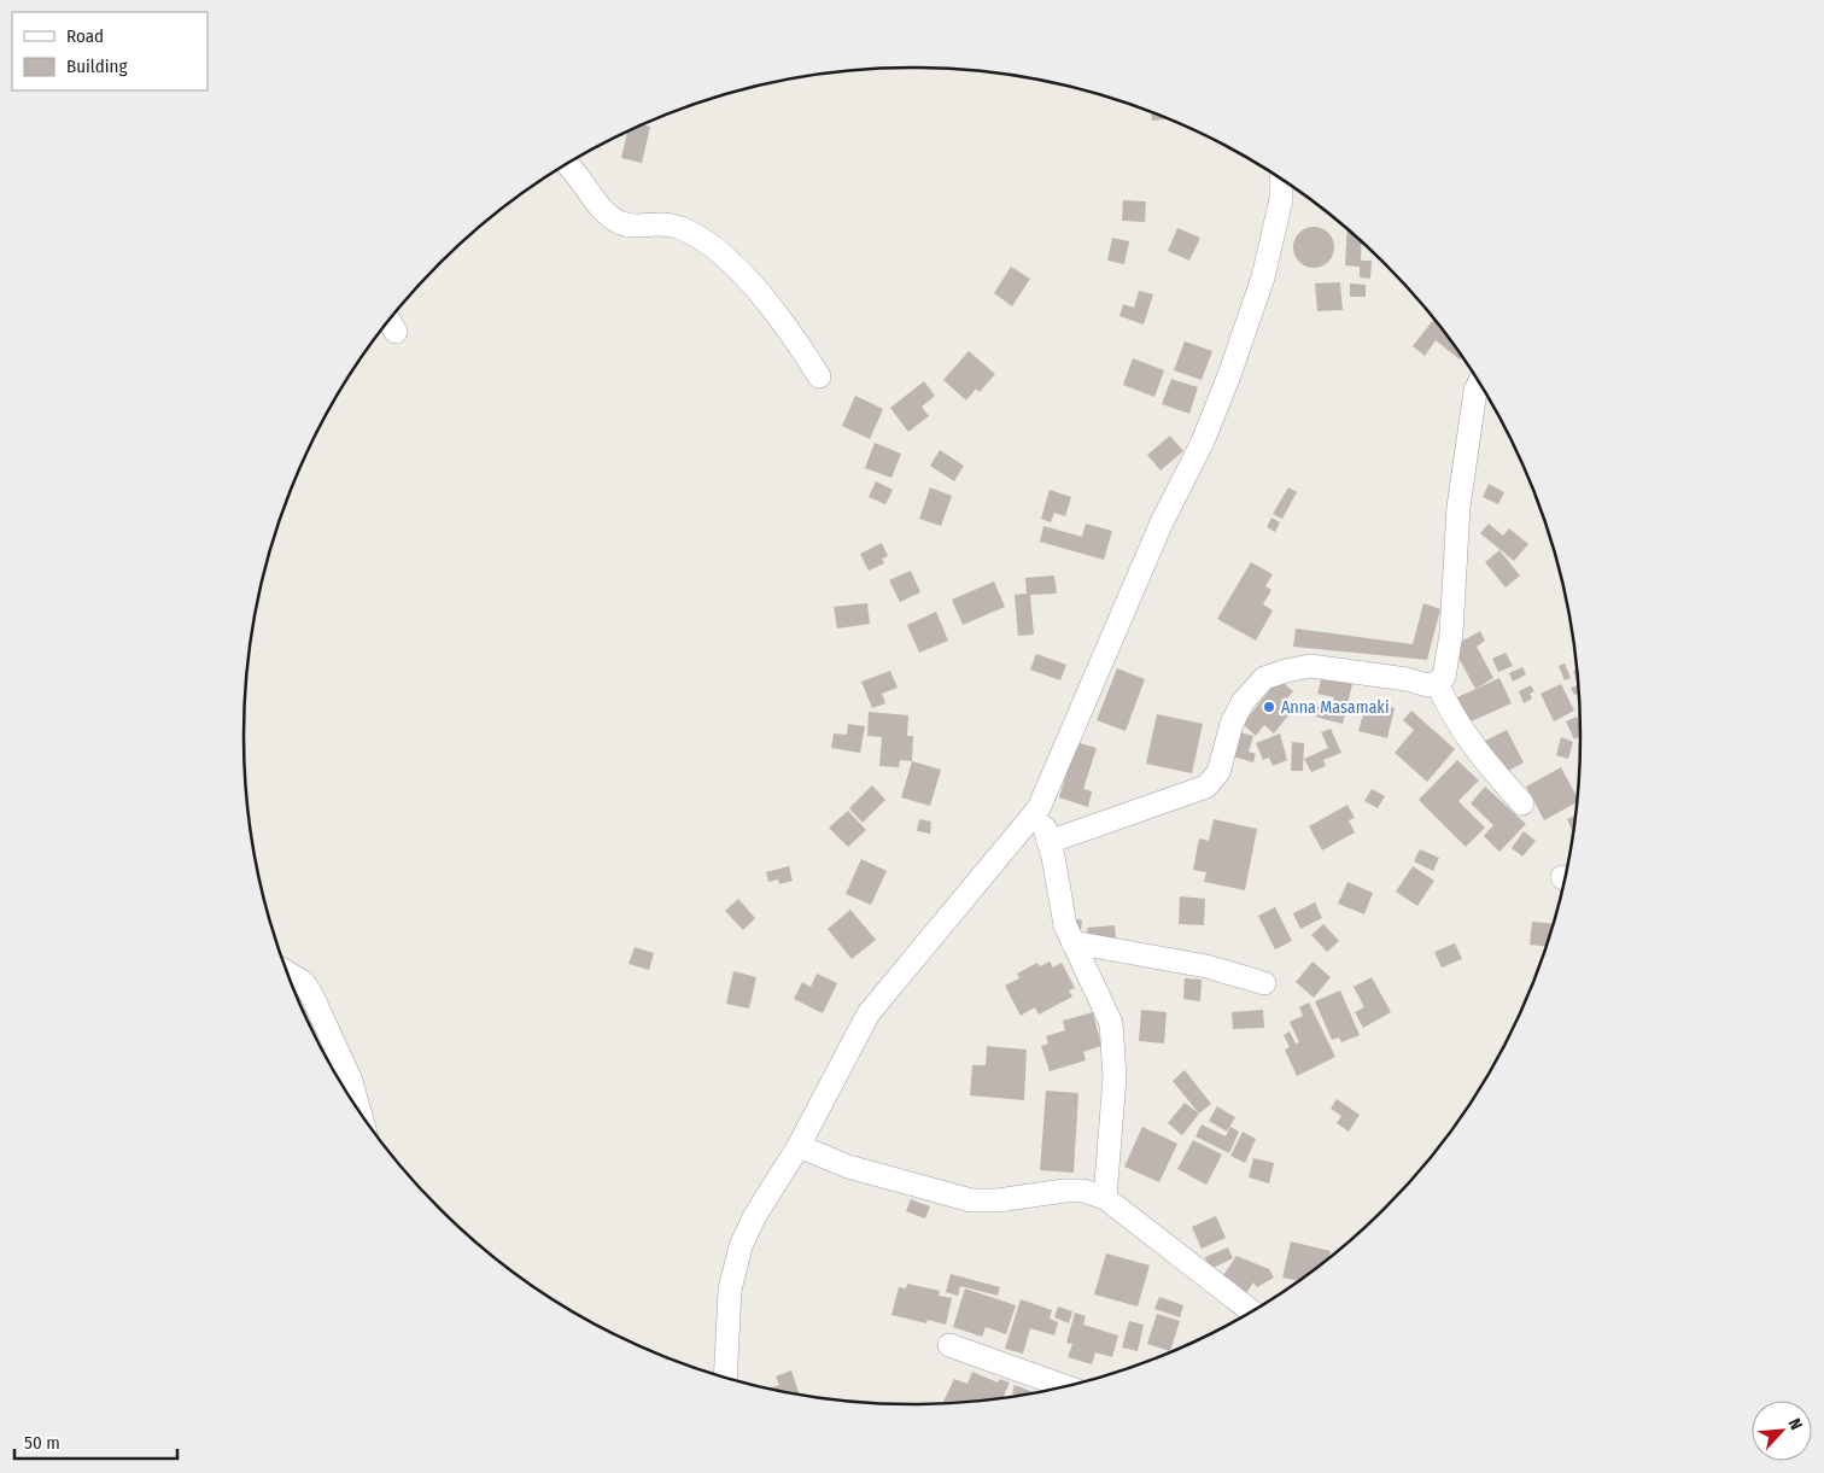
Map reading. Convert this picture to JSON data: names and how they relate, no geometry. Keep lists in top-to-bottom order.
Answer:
{
  "places": ["Anna Masamaki"],
  "legend": ["Road", "Building"],
  "scale_bar": "50 m",
  "north": "top right"
}
